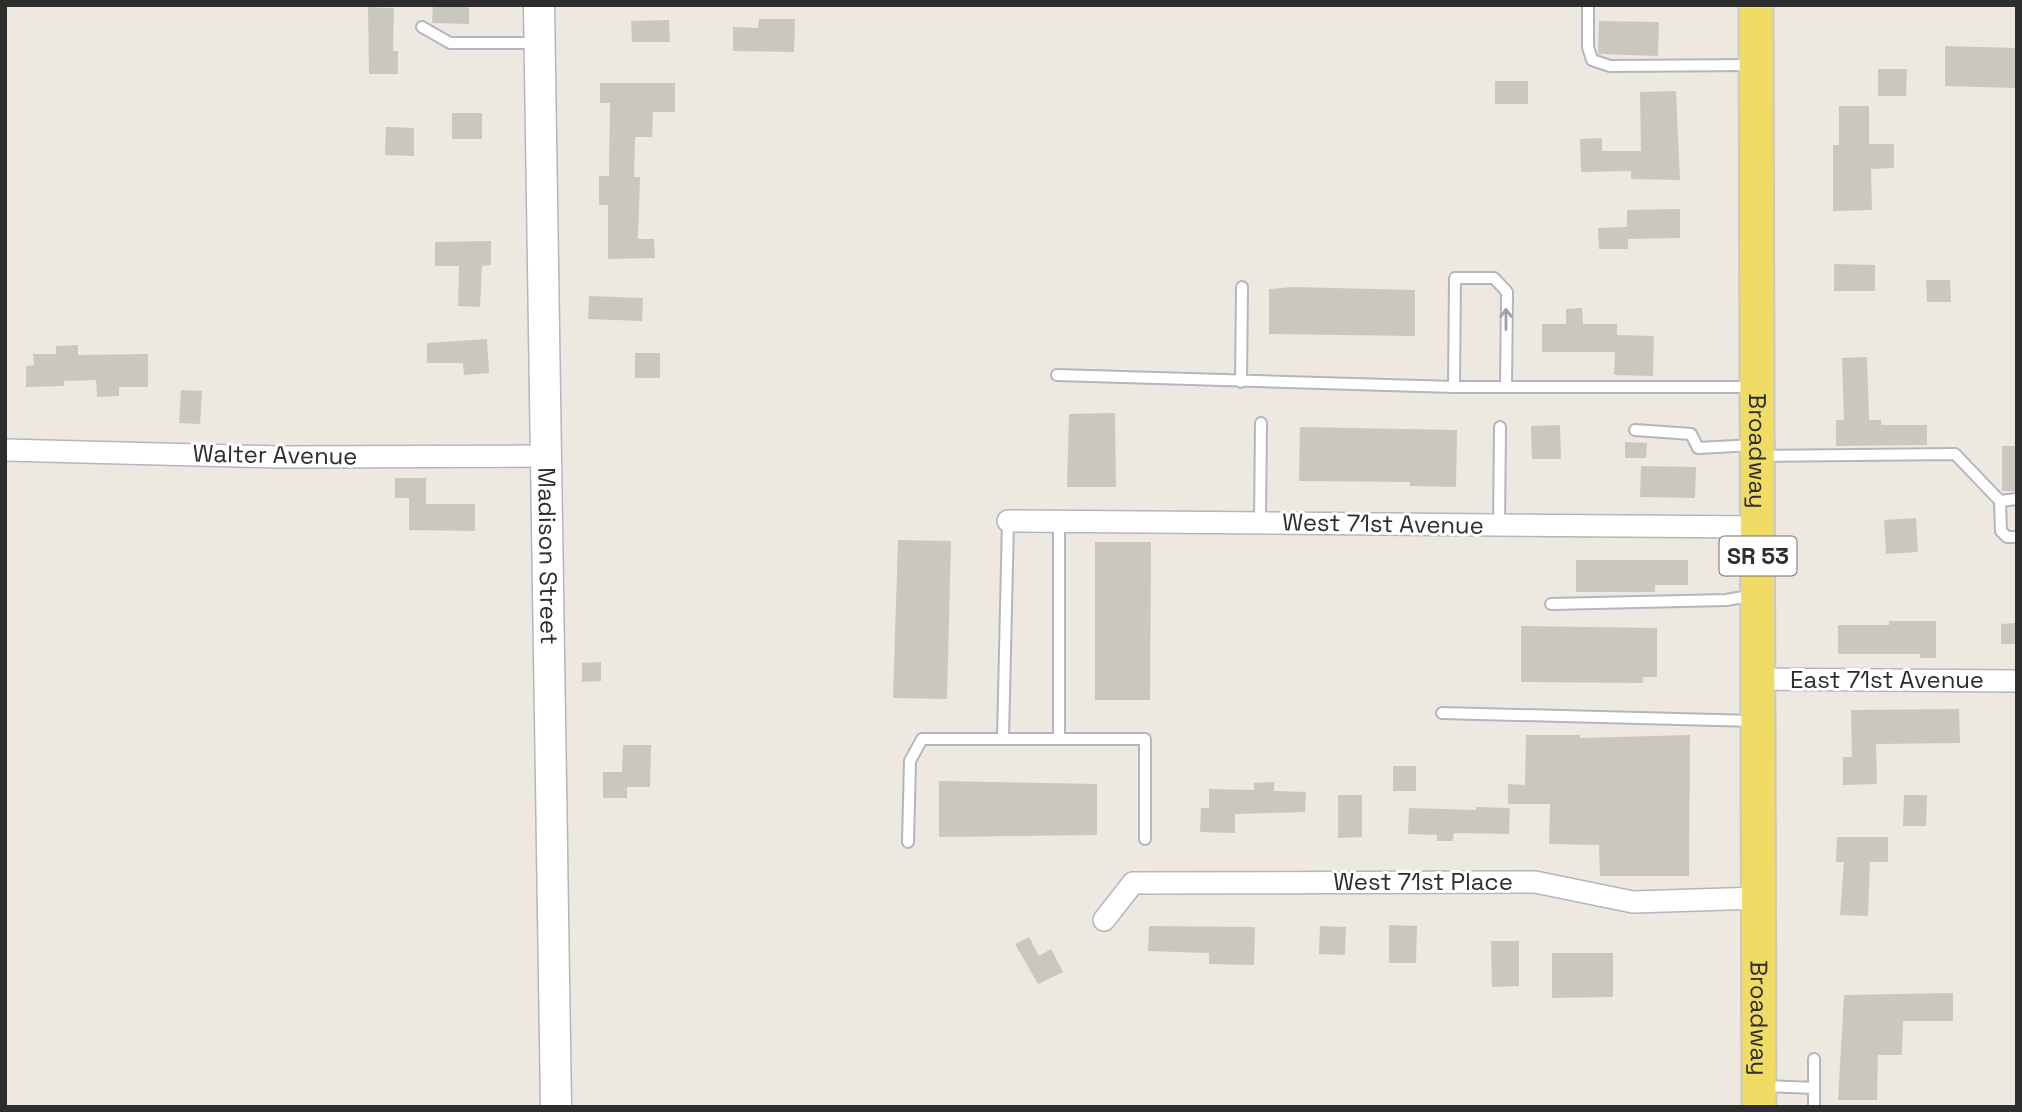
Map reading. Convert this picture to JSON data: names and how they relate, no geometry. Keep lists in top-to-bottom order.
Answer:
{
  "streets": {
    "main road": ["Broadway", "SR 53"],
    "street": [
      "Walter Avenue",
      "West 71st Avenue",
      "Madison Street",
      "East 71st Avenue",
      "West 71st Place"
    ]
  },
  "crossings": [
    ["Broadway", "West 71st Avenue"],
    ["Broadway", "East 71st Avenue"],
    ["Broadway", "West 71st Place"],
    ["Walter Avenue", "Madison Street"]
  ]
}
